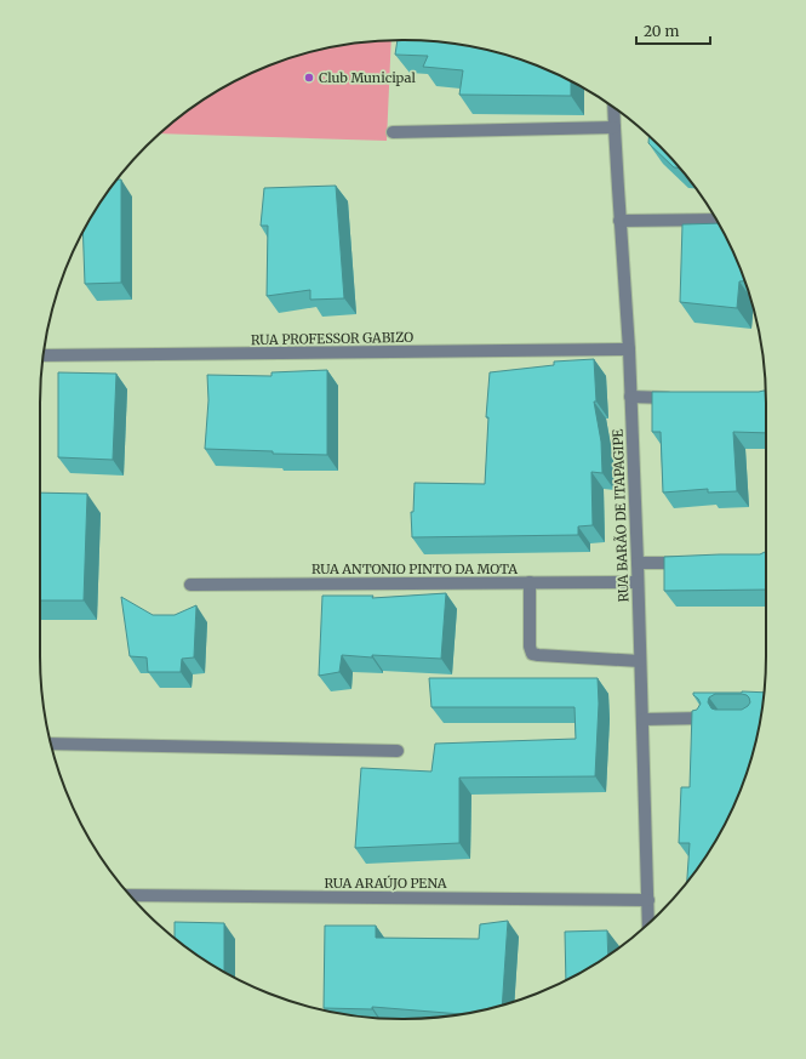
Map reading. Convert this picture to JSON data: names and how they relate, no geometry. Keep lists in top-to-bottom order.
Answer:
{
  "streets": {
    "street": [
      "RUA PROFESSOR GABIZO",
      "RUA BARÃO DE ITAPAGIPE",
      "RUA ANTONIO PINTO DA MOTA",
      "RUA ARAÚJO PENA"
    ]
  },
  "crossings": [
    ["RUA PROFESSOR GABIZO", "RUA BARÃO DE ITAPAGIPE"],
    ["RUA BARÃO DE ITAPAGIPE", "RUA ANTONIO PINTO DA MOTA"],
    ["RUA BARÃO DE ITAPAGIPE", "RUA ARAÚJO PENA"]
  ],
  "places": ["Club Municipal"],
  "scale_bar": "20 m"
}
